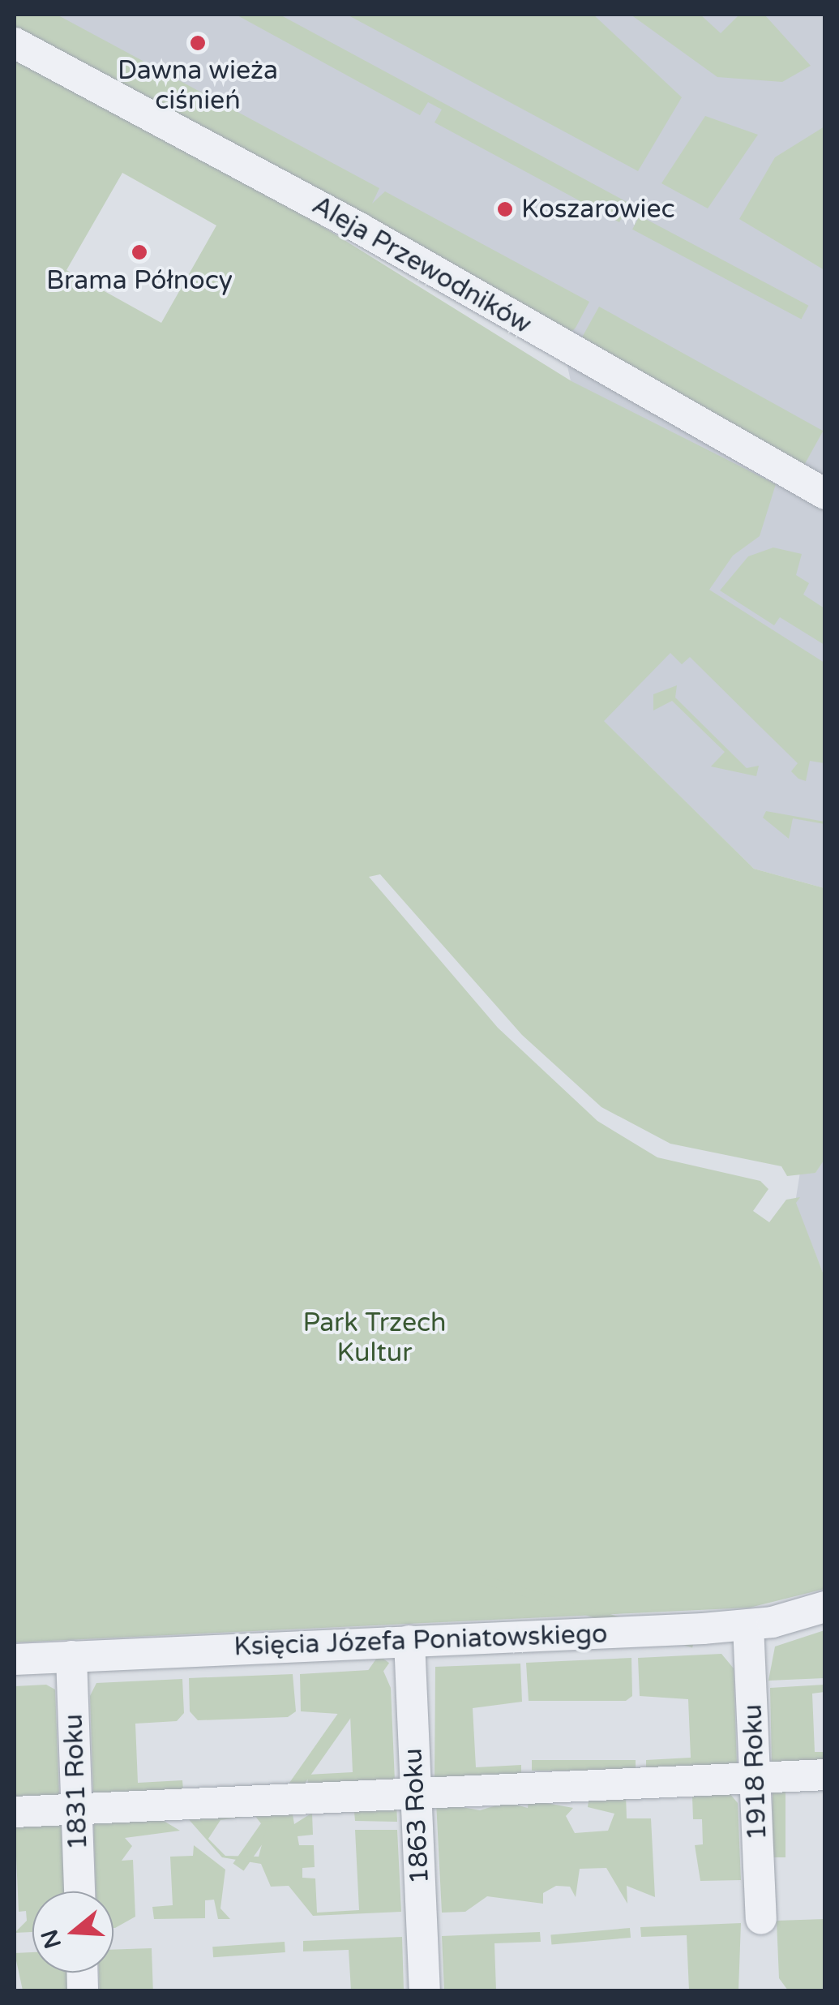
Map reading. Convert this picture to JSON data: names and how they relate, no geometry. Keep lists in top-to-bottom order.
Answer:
{
  "streets": {
    "street": [
      "Aleja Przewodników",
      "Księcia Józefa Poniatowskiego",
      "1918 Roku",
      "1831 Roku",
      "1863 Roku"
    ]
  },
  "crossings": [
    ["Księcia Józefa Poniatowskiego", "1918 Roku"],
    ["Księcia Józefa Poniatowskiego", "1831 Roku"],
    ["Księcia Józefa Poniatowskiego", "1863 Roku"]
  ],
  "parks": ["Park Trzech Kultur"],
  "places": ["Dawna wieża ciśnień", "Koszarowiec", "Brama Północy"],
  "north": "left"
}
